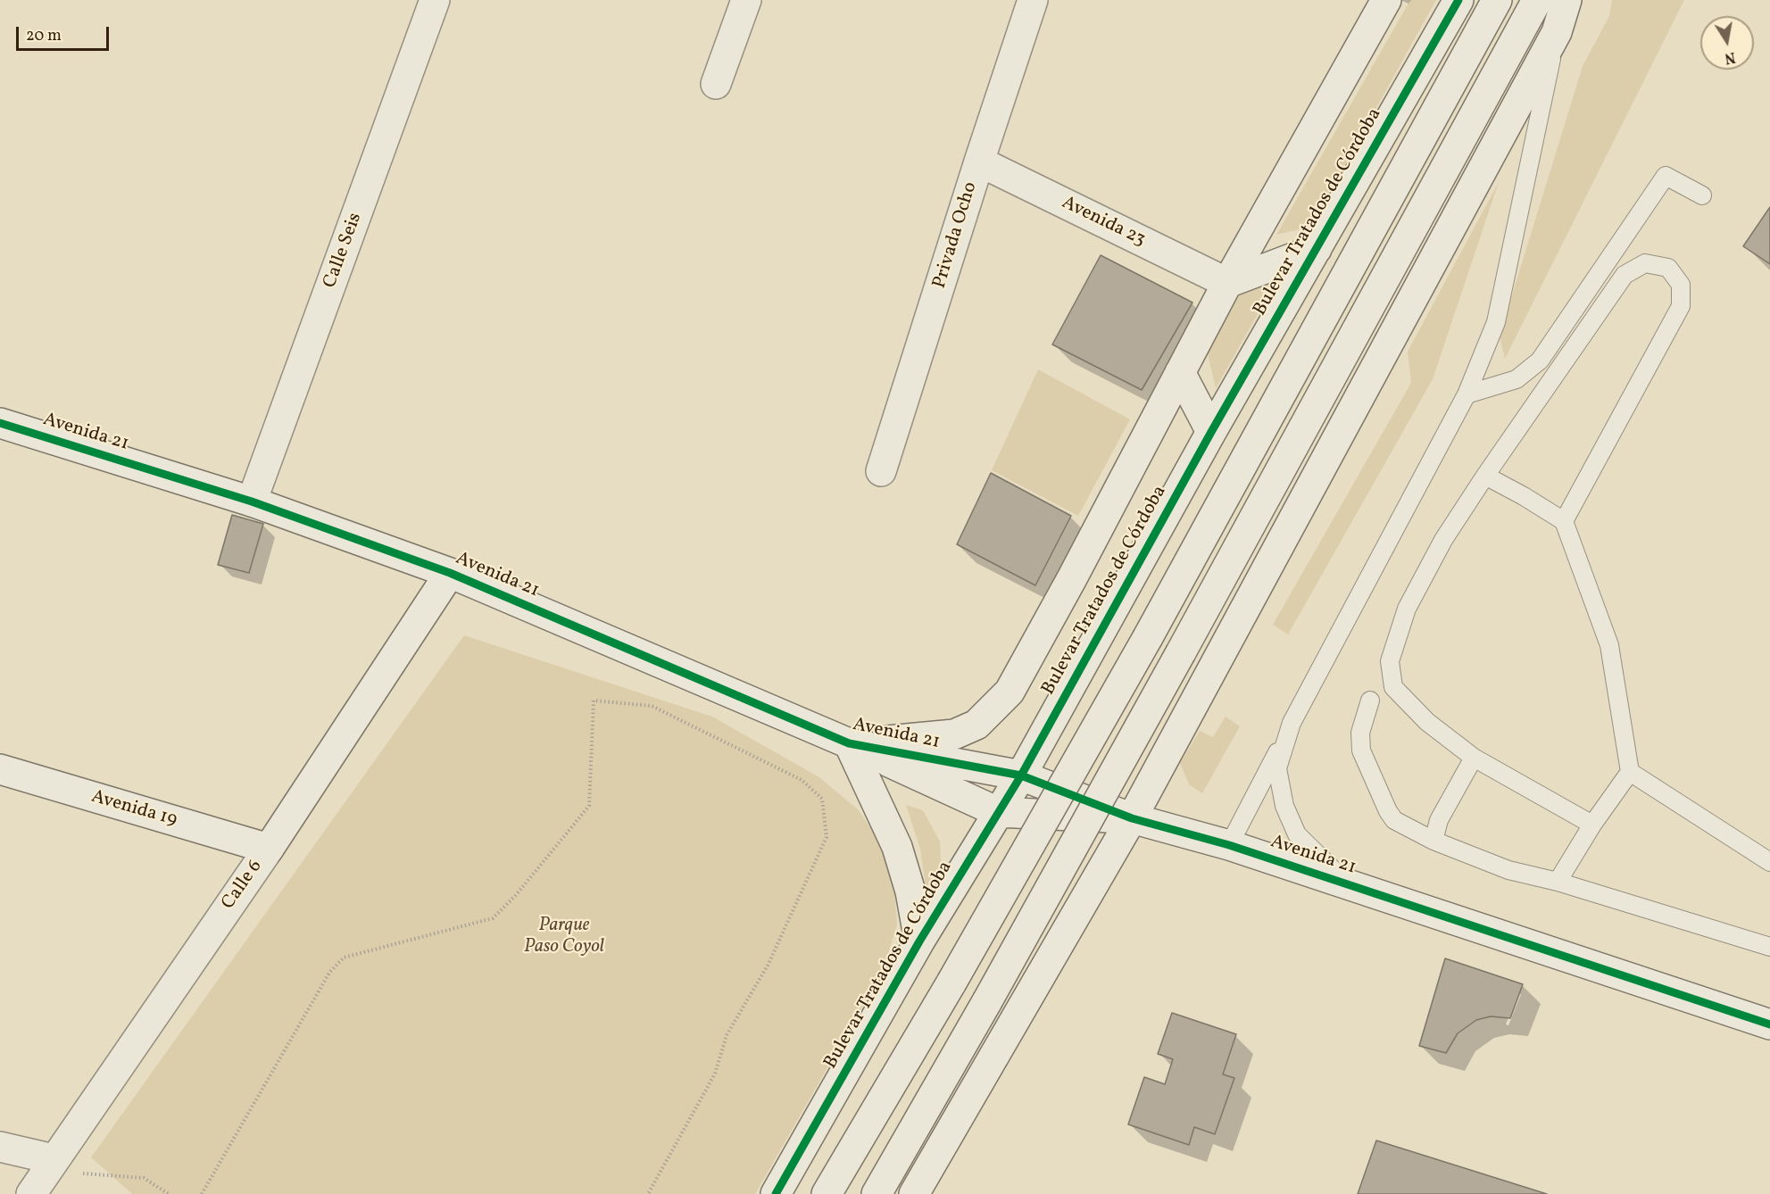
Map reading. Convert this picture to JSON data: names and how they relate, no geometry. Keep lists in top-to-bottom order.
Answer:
{
  "streets": {
    "street": [
      "Bulevar Tratados de Córdoba",
      "Avenida 23",
      "Privada Ocho",
      "Calle Seis",
      "Avenida 21",
      "Avenida 19",
      "Calle 6"
    ]
  },
  "crossings": [
    ["Bulevar Tratados de Córdoba", "Avenida 21"],
    ["Avenida 23", "Privada Ocho"],
    ["Calle Seis", "Avenida 21"],
    ["Avenida 21", "Calle 6"],
    ["Avenida 19", "Calle 6"]
  ],
  "parks": ["Parque Paso Coyol"],
  "scale_bar": "20 m",
  "north": "bottom"
}
